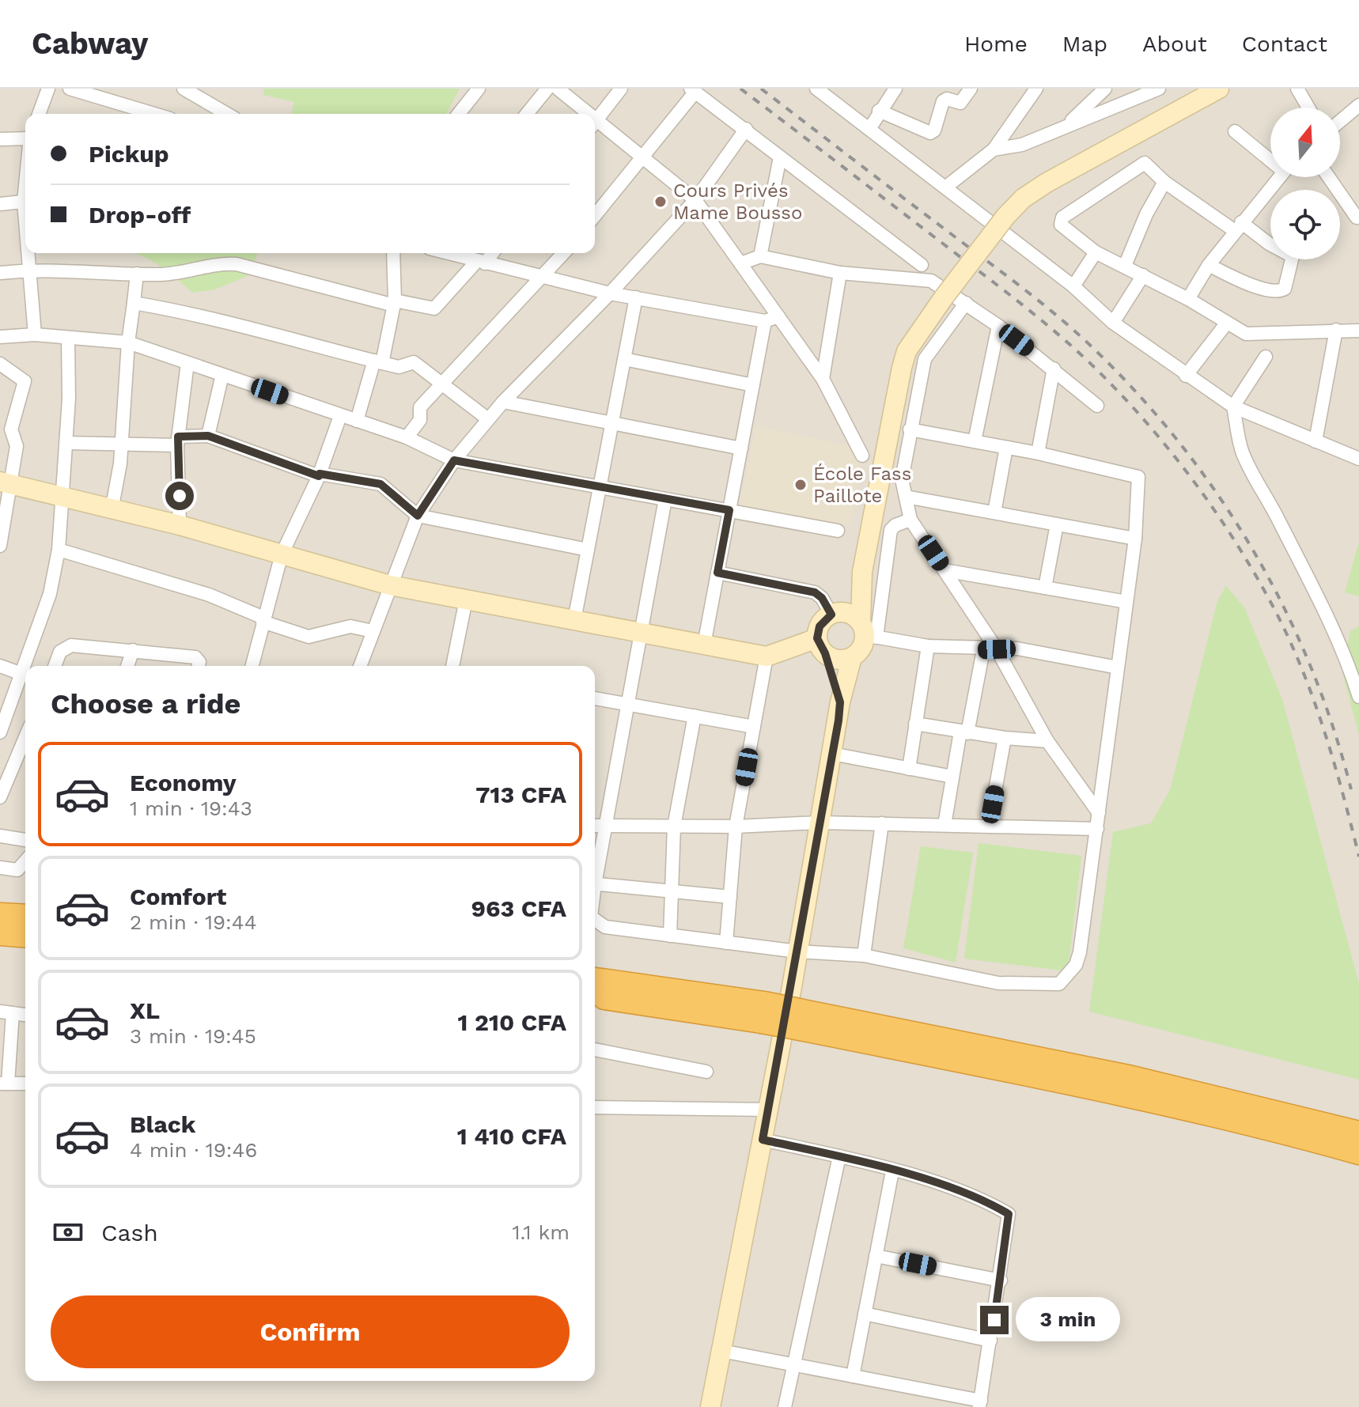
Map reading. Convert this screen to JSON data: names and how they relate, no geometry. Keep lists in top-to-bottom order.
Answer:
{
  "places": ["Cours Privés Mame Bousso", "École Fass Paillote"],
  "north": "top",
  "page": {
    "header": "Cabway",
    "nav": [
      "Home",
      "Map",
      "About",
      "Contact"
    ],
    "banner": ["Pickup", "Drop-off"],
    "heading": "Choose a ride",
    "list": [
      {
        "name": "Economy",
        "note": "1 min · 19:43",
        "value": "713 CFA"
      },
      {
        "name": "Comfort",
        "note": "2 min · 19:44",
        "value": "963 CFA"
      },
      {
        "name": "XL",
        "note": "3 min · 19:45",
        "value": "1 210 CFA"
      },
      {
        "name": "Black",
        "note": "4 min · 19:46",
        "value": "1 410 CFA"
      }
    ],
    "pay": ["Cash", "1.1 km"],
    "buttons": "Confirm",
    "bubble": "3 min"
  }
}
